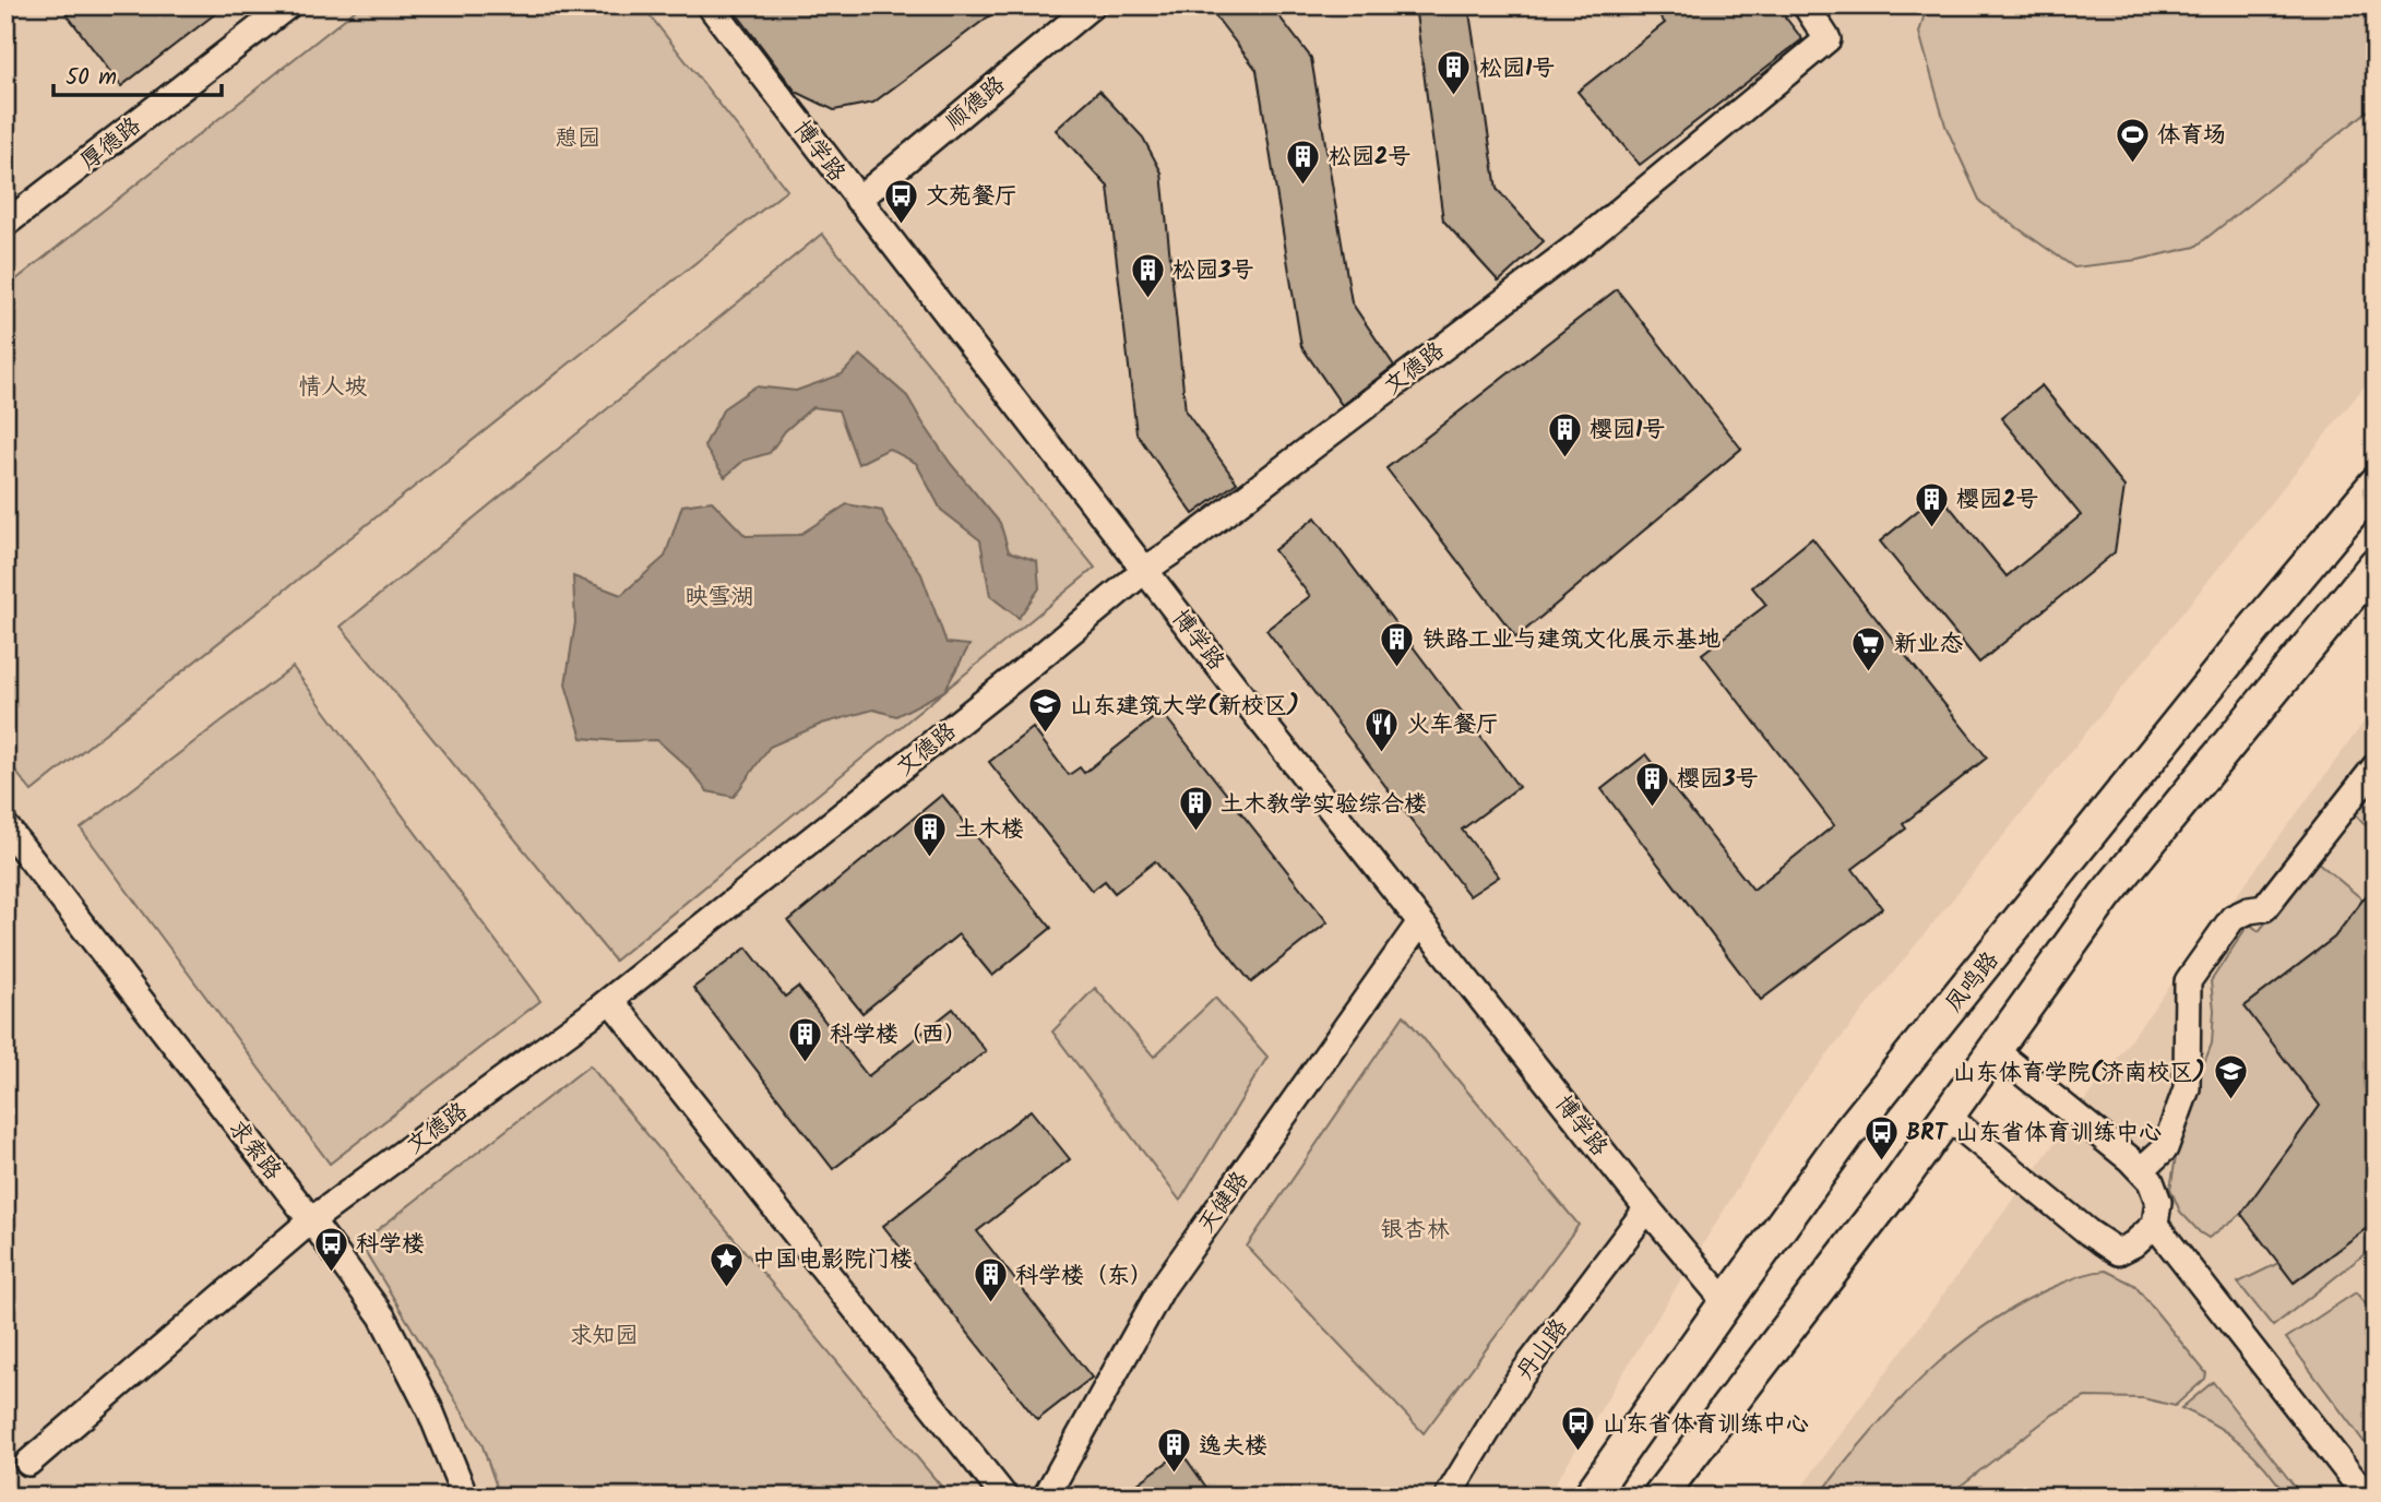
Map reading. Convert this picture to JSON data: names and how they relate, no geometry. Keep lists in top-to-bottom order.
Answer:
{
  "streets": {
    "main road": ["凤鸣路"],
    "street": [
      "顺德路",
      "厚德路",
      "博学路",
      "文德路",
      "求索路",
      "天健路",
      "丹山路"
    ]
  },
  "crossings": [
    ["顺德路", "博学路"],
    ["博学路", "文德路"],
    ["博学路", "凤鸣路"],
    ["博学路", "天健路"],
    ["博学路", "丹山路"],
    ["文德路", "求索路"]
  ],
  "parks": [
    "憩园",
    "情人坡",
    "映雪湖",
    "银杏林",
    "求知园"
  ],
  "places": {
    "building": [
      "松园1号",
      "松园2号",
      "松园3号",
      "樱园1号",
      "樱园2号",
      "铁路工业与建筑文化展示基地",
      "樱园3号",
      "土木教学实验综合楼",
      "土木楼",
      "科学楼（西）",
      "科学楼（东）",
      "逸夫楼"
    ],
    "sports": ["体育场"],
    "bus stop": [
      "文苑餐厅",
      "BRT 山东省体育训练中心",
      "科学楼",
      "山东省体育训练中心"
    ],
    "supermarket": ["新业态"],
    "school or university": ["山东建筑大学(新校区)", "山东体育学院(济南校区)"],
    "restaurant": ["火车餐厅"],
    "place": ["中国电影院门楼"]
  },
  "scale_bar": "50 m"
}
